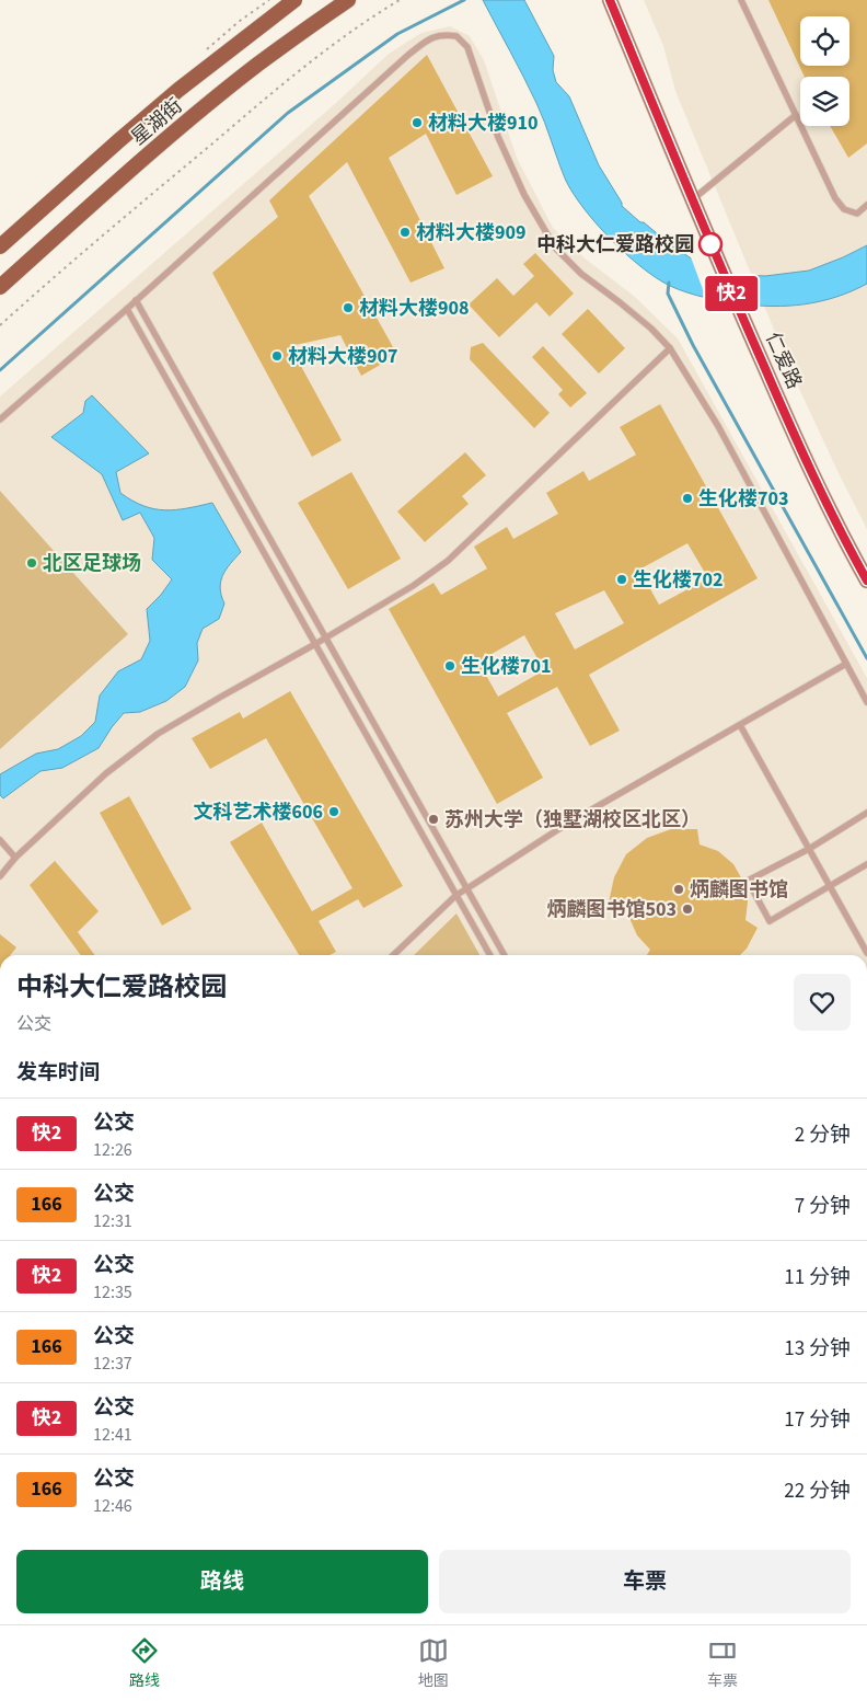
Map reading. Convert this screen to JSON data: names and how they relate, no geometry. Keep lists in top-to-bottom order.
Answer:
{
  "streets": {
    "main road": ["星湖街", "仁爱路"]
  },
  "places": [
    "材料大楼910",
    "材料大楼909",
    "中科大仁爱路校园",
    "材料大楼908",
    "材料大楼907",
    "生化楼703",
    "北区足球场",
    "生化楼702",
    "生化楼701",
    "文科艺术楼606",
    "苏州大学（独墅湖校区北区）",
    "炳麟图书馆",
    "炳麟图书馆503"
  ],
  "lines": ["bus line 快2"],
  "page": {
    "on_map": "快2",
    "heading": [
      ["中科大仁爱路校园", "公交"],
      "发车时间"
    ],
    "list": [
      {
        "mark": "快2",
        "name": "公交",
        "note": "12:26",
        "value": "2 分钟"
      },
      {
        "mark": "166",
        "name": "公交",
        "note": "12:31",
        "value": "7 分钟"
      },
      {
        "mark": "快2",
        "name": "公交",
        "note": "12:35",
        "value": "11 分钟"
      },
      {
        "mark": "166",
        "name": "公交",
        "note": "12:37",
        "value": "13 分钟"
      },
      {
        "mark": "快2",
        "name": "公交",
        "note": "12:41",
        "value": "17 分钟"
      },
      {
        "mark": "166",
        "name": "公交",
        "note": "12:46",
        "value": "22 分钟"
      }
    ],
    "buttons": ["路线", "车票"],
    "tabs": ["路线", "地图", "车票"]
  }
}
